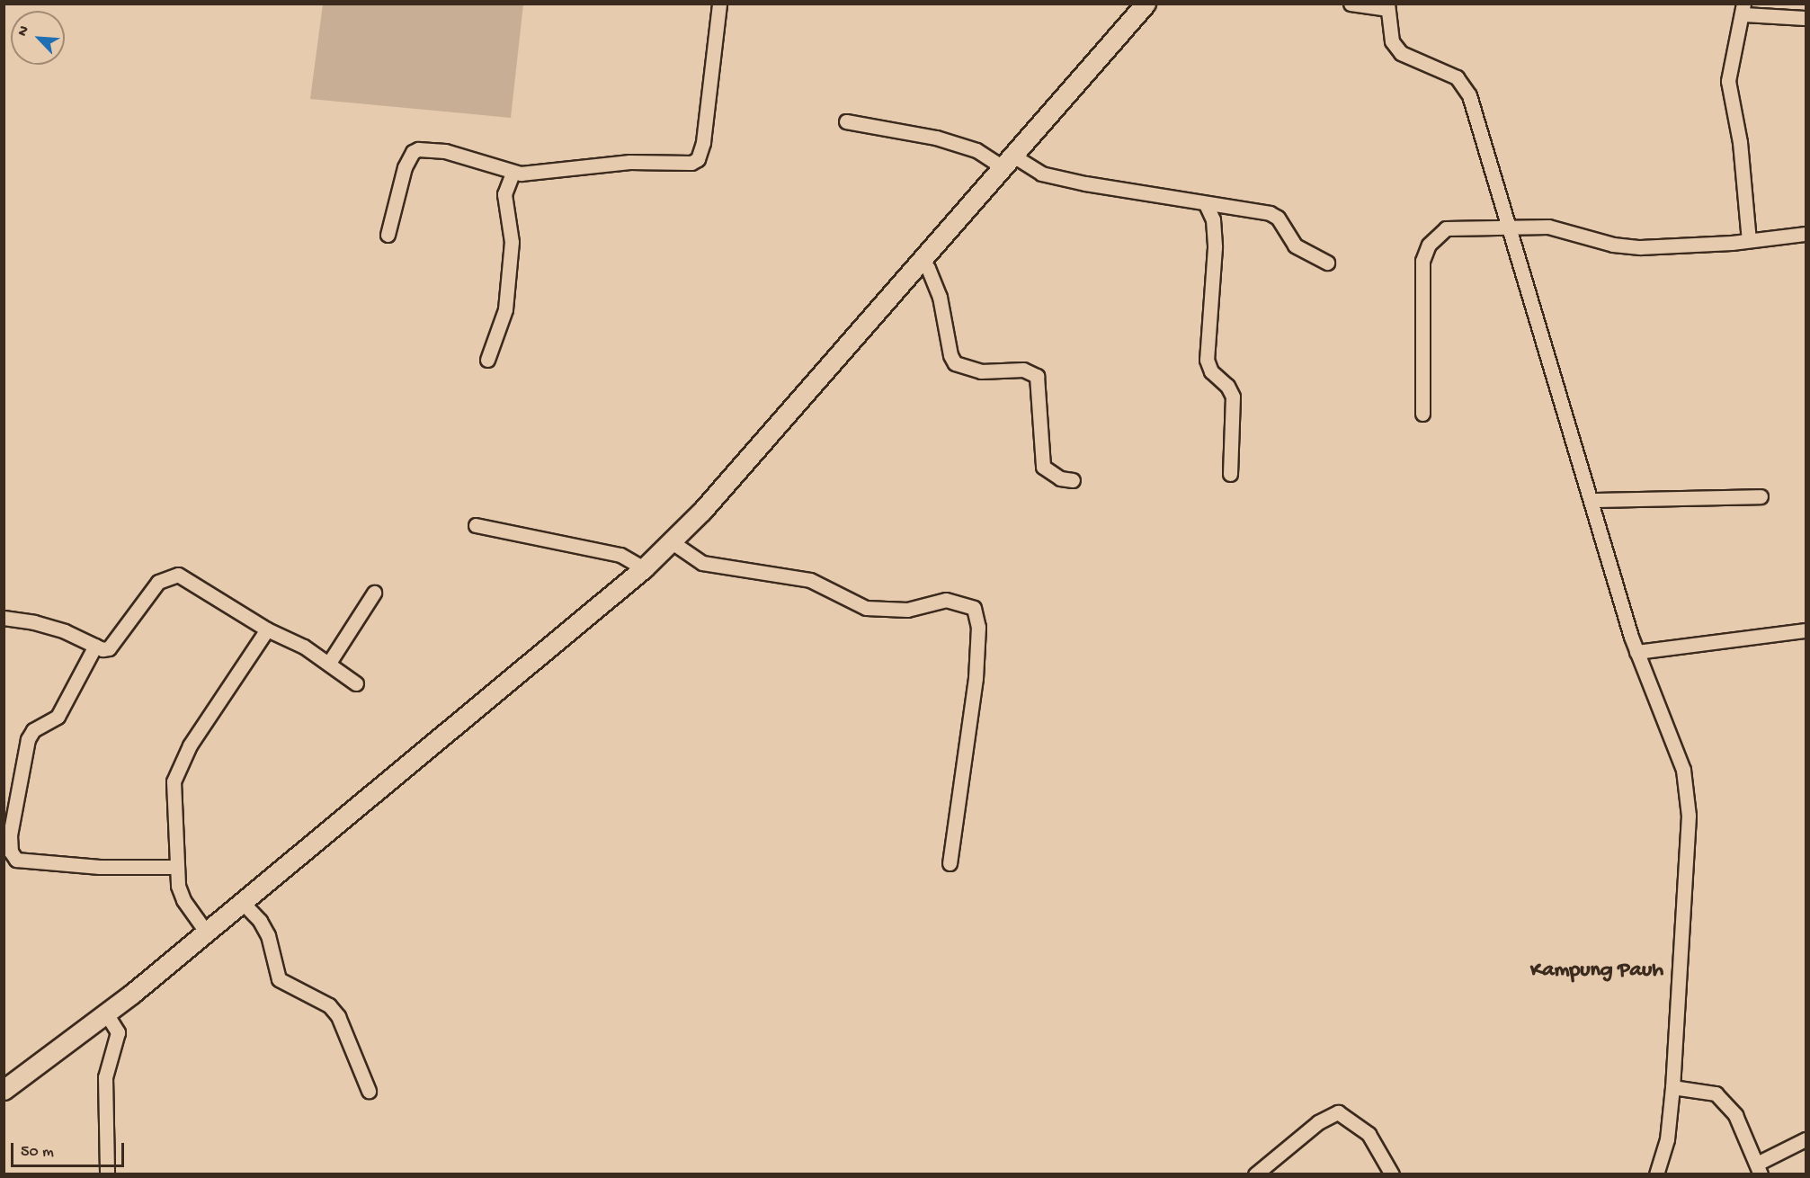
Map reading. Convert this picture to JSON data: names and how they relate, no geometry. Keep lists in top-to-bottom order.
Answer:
{
  "districts": ["Kampung Pauh"],
  "scale_bar": "50 m",
  "north": "top left"
}
